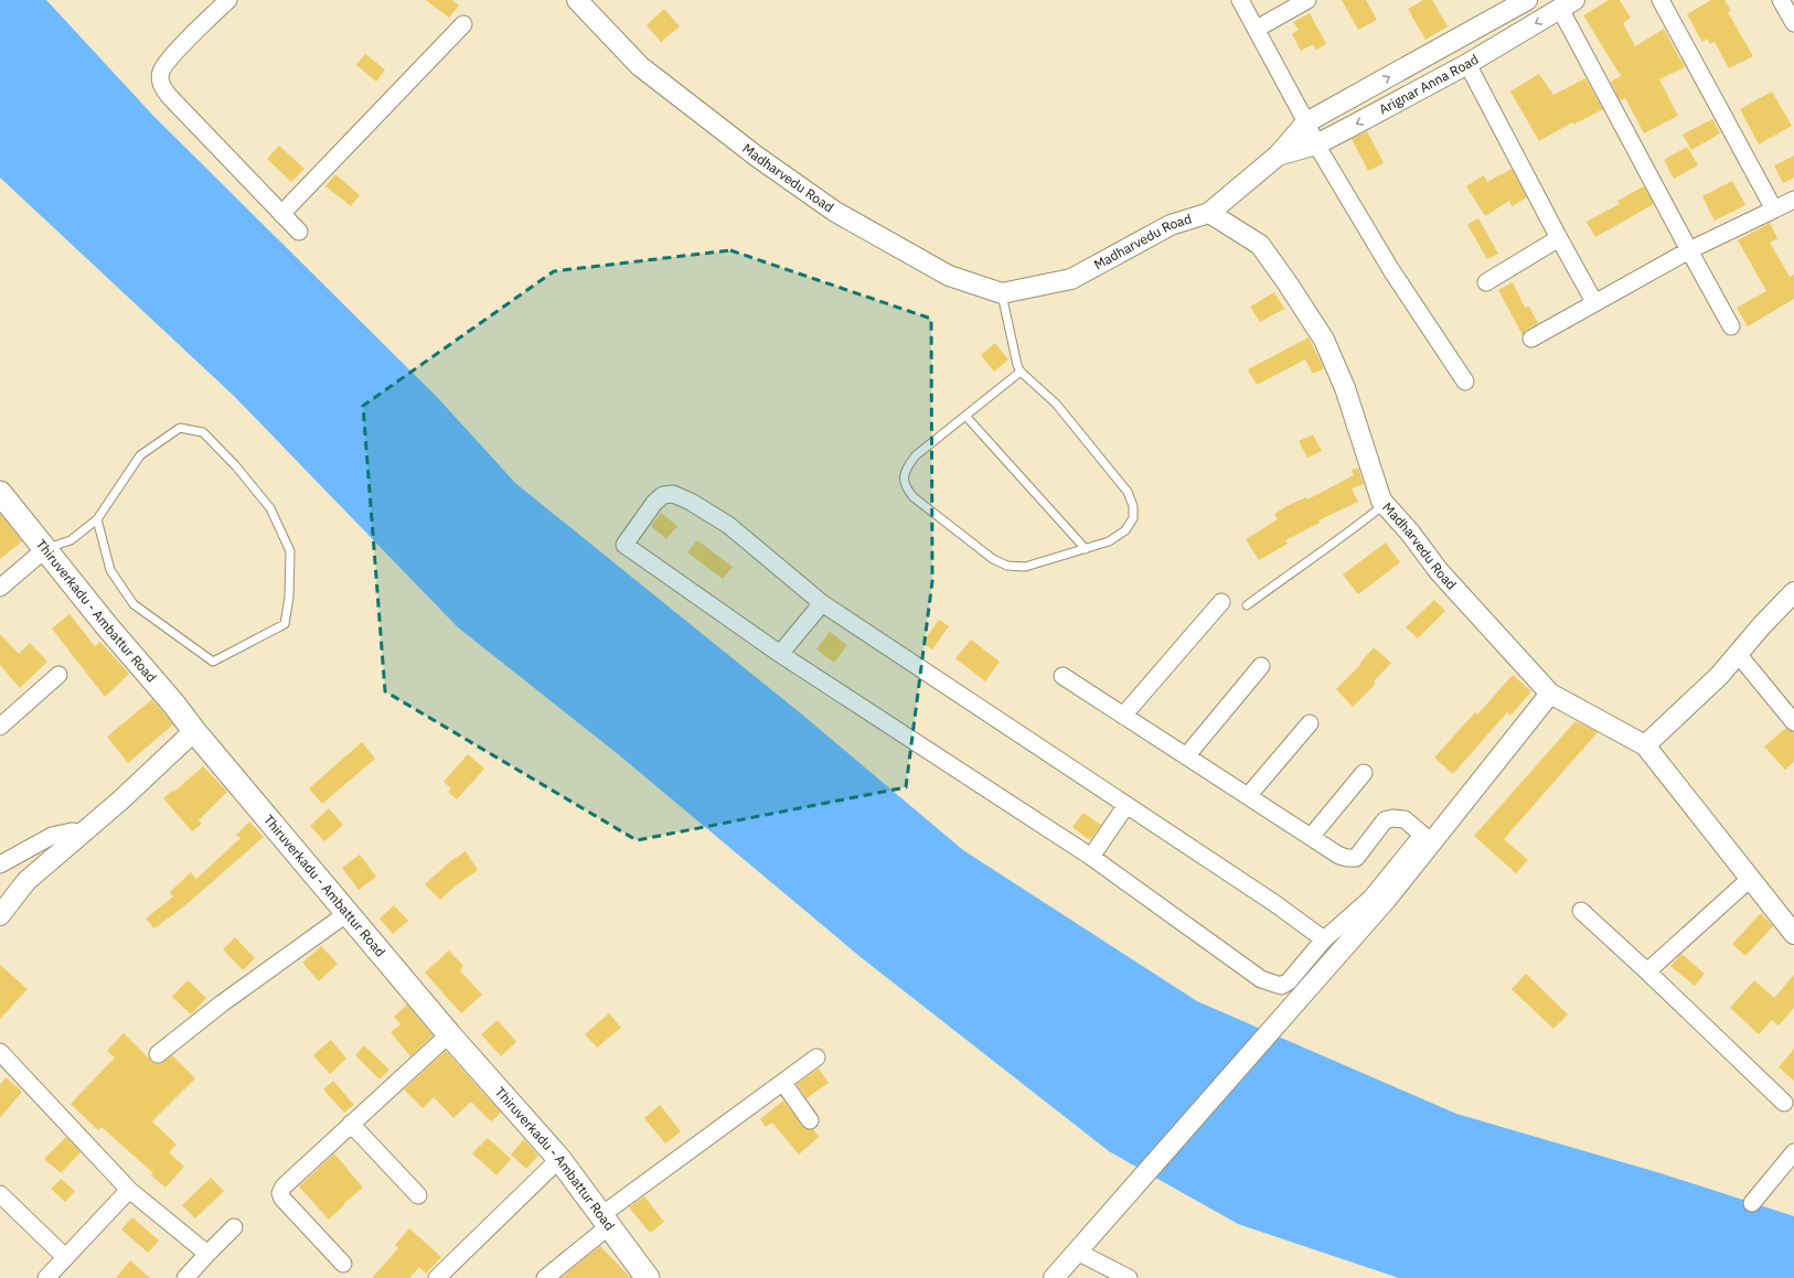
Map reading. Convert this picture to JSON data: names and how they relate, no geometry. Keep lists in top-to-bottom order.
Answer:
{
  "streets": {
    "main road": ["Thiruverkadu - Ambattur Road"],
    "street": ["Arignar Anna Road", "Madharvedu Road"]
  },
  "crossings": [
    ["Arignar Anna Road", "Madharvedu Road"]
  ]
}
